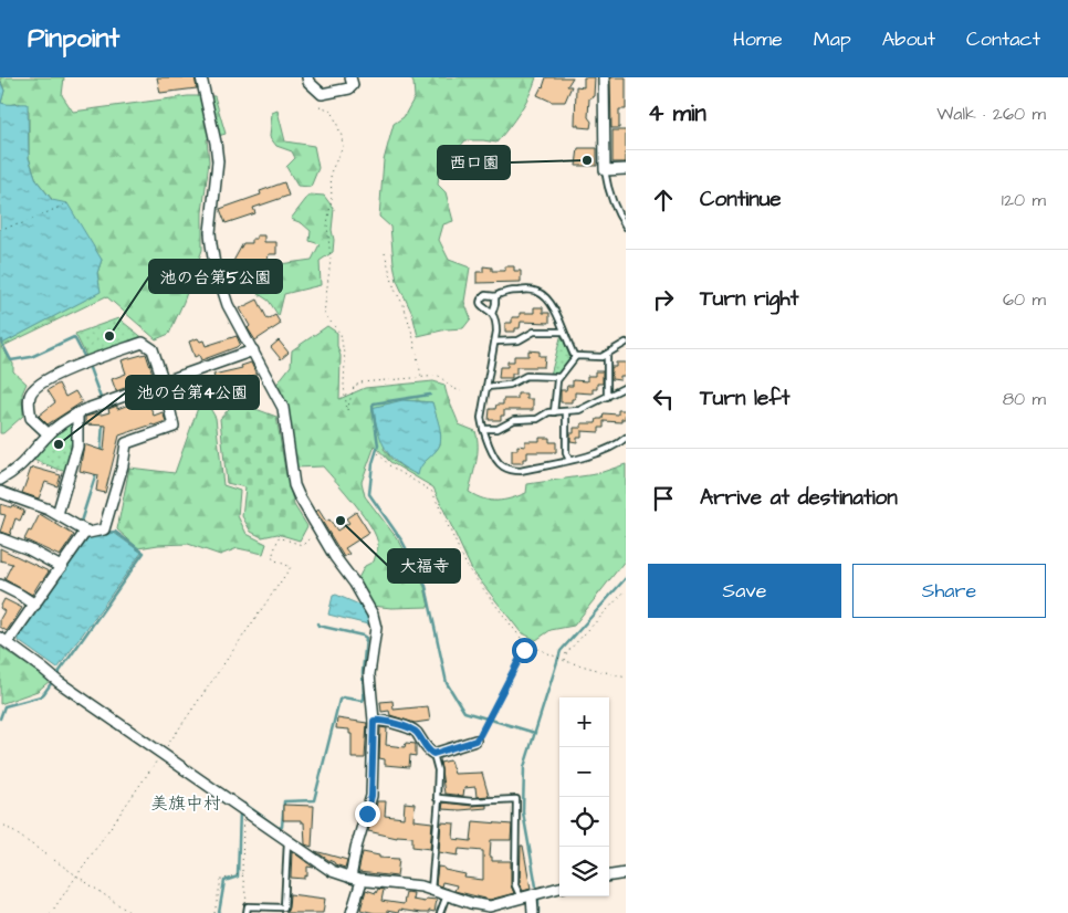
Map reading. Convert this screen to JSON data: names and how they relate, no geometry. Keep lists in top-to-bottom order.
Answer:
{
  "districts": ["美旗中村"],
  "places": [
    "西口園",
    "池の台第5公園",
    "池の台第4公園",
    "大福寺"
  ],
  "page": {
    "header": "Pinpoint",
    "nav": [
      "Home",
      "Map",
      "About",
      "Contact"
    ],
    "heading": ["4 min", "Walk · 260 m"],
    "list": [
      ["Continue", "120 m"],
      ["Turn right", "60 m"],
      ["Turn left", "80 m"],
      "Arrive at destination"
    ],
    "buttons": ["Save", "Share"],
    "map_buttons": ["+", "−"]
  }
}
